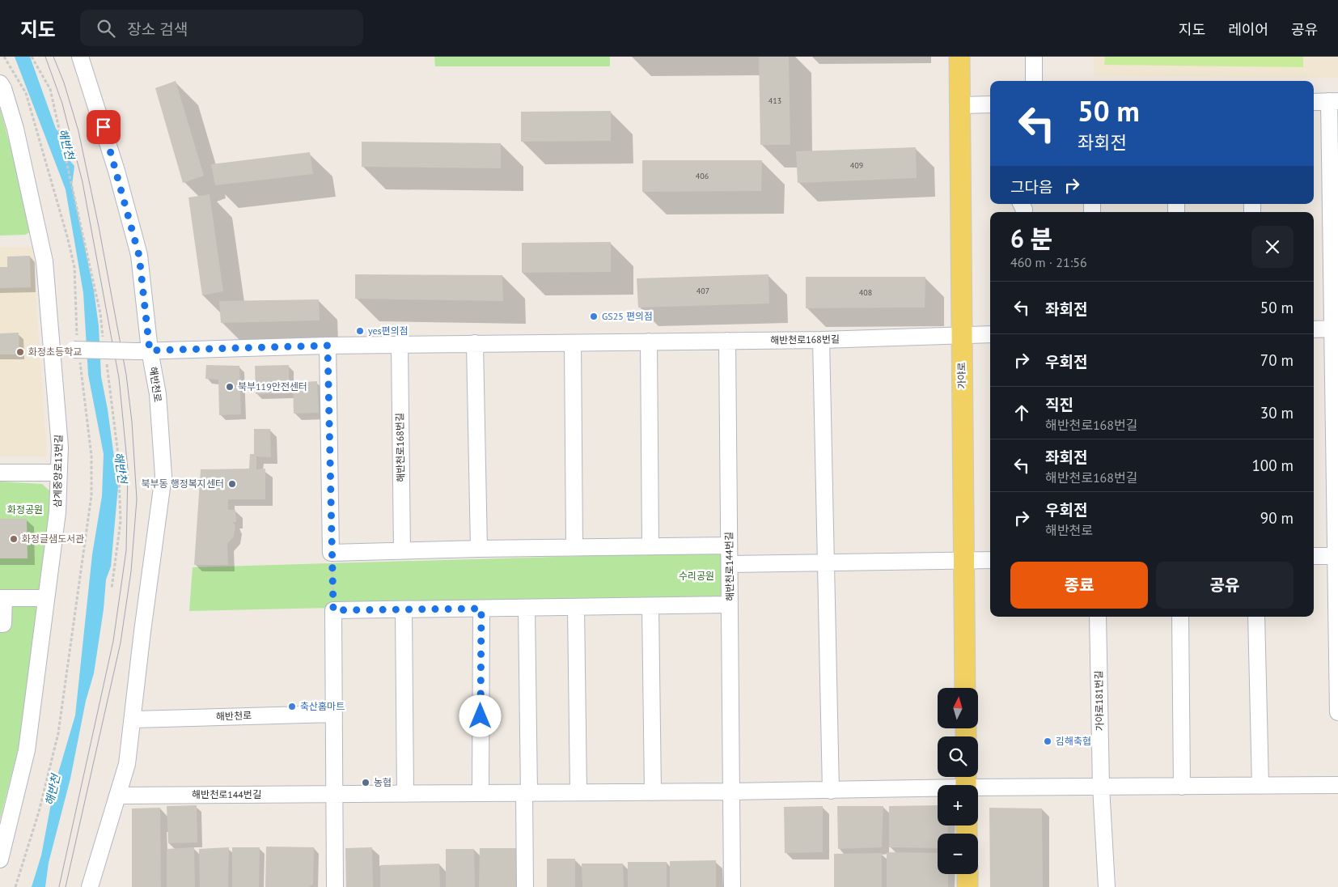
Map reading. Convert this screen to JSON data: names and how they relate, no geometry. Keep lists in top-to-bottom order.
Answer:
{
  "streets": {
    "main road": ["가야로"],
    "street": [
      "해반천로168번길",
      "해반천로",
      "삼계중앙로13번길",
      "해반천로144번길",
      "가야로181번길"
    ]
  },
  "crossings": [
    ["해반천로168번길", "가야로"],
    ["해반천로168번길", "해반천로"],
    ["해반천로168번길", "삼계중앙로13번길"],
    ["해반천로168번길", "해반천로144번길"],
    ["해반천로", "해반천로144번길"]
  ],
  "water": ["해반천"],
  "parks": ["화정공원", "수리공원"],
  "places": [
    "GS25 편의점",
    "yes편의점",
    "화정초등학교",
    "북부119안전센터",
    "북부동 행정복지센터",
    "화정글샘도서관",
    "축산홈마트",
    "김해축협",
    "농협"
  ],
  "house_numbers": [
    "413",
    "409",
    "406",
    "407",
    "408"
  ],
  "north": "top",
  "page": {
    "header": "지도",
    "search": "장소 검색",
    "nav": ["지도", "레이어", "공유"],
    "turn": ["50 m", "좌회전"],
    "then": "그다음",
    "heading": ["6 분", "460 m · 21:56"],
    "list": [
      {
        "name": "좌회전",
        "value": "50 m"
      },
      {
        "name": "우회전",
        "value": "70 m"
      },
      {
        "name": "직진",
        "note": "해반천로168번길",
        "value": "30 m"
      },
      {
        "name": "좌회전",
        "note": "해반천로168번길",
        "value": "100 m"
      },
      {
        "name": "우회전",
        "note": "해반천로",
        "value": "90 m"
      }
    ],
    "buttons": ["종료", "공유"],
    "map_buttons": ["+", "−"]
  }
}
